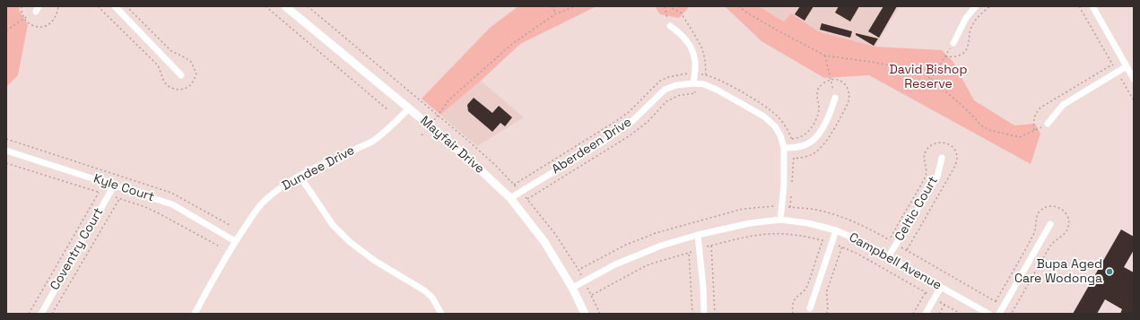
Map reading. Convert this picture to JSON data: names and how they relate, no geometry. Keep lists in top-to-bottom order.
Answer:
{
  "streets": {
    "street": [
      "Mayfair Drive",
      "Aberdeen Drive",
      "Dundee Drive",
      "Kyle Court",
      "Celtic Court",
      "Coventry Court",
      "Campbell Avenue"
    ]
  },
  "crossings": [
    ["Mayfair Drive", "Aberdeen Drive"],
    ["Mayfair Drive", "Dundee Drive"],
    ["Mayfair Drive", "Campbell Avenue"],
    ["Aberdeen Drive", "Campbell Avenue"],
    ["Dundee Drive", "Kyle Court"],
    ["Kyle Court", "Coventry Court"],
    ["Celtic Court", "Campbell Avenue"]
  ],
  "parks": ["David Bishop Reserve"],
  "places": ["Bupa Aged Care Wodonga"]
}
